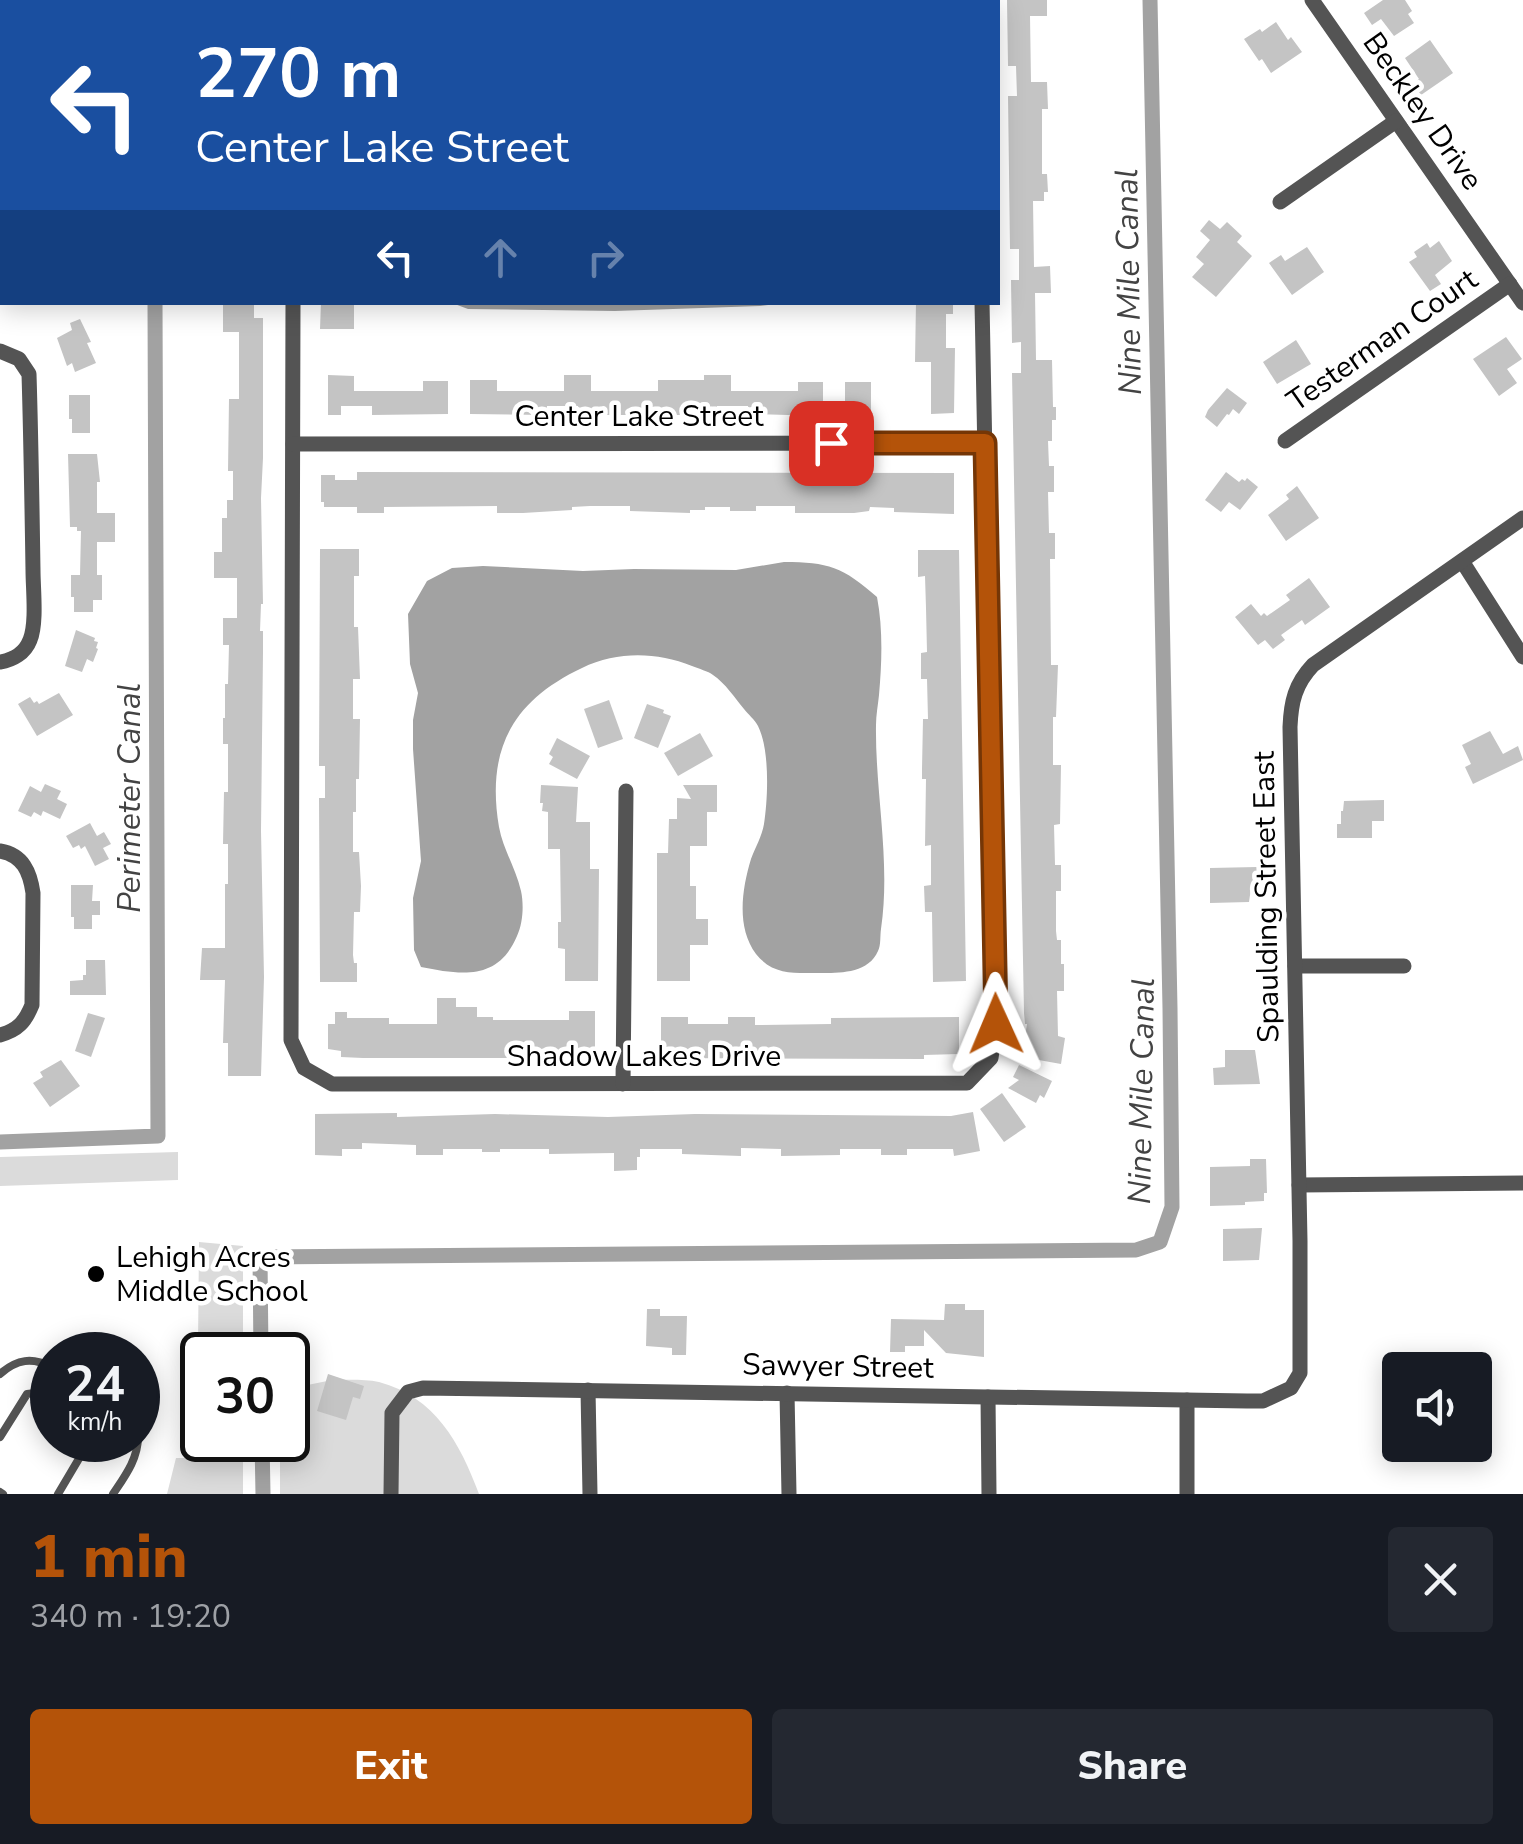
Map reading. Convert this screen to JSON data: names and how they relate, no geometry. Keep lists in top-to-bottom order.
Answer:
{
  "streets": {
    "street": [
      "Beckley Drive",
      "Testerman Court",
      "Center Lake Street",
      "Spaulding Street East",
      "Shadow Lakes Drive",
      "Sawyer Street"
    ]
  },
  "crossings": [
    ["Beckley Drive", "Testerman Court"],
    ["Center Lake Street", "Shadow Lakes Drive"],
    ["Spaulding Street East", "Sawyer Street"]
  ],
  "water": ["Nine Mile Canal", "Perimeter Canal"],
  "places": ["Lehigh Acres Middle School"],
  "page": {
    "turn": ["270 m", "Center Lake Street"],
    "speed": "24 km/h",
    "limit": "30",
    "heading": ["1 min", "340 m · 19:20"],
    "buttons": ["Exit", "Share"]
  }
}
